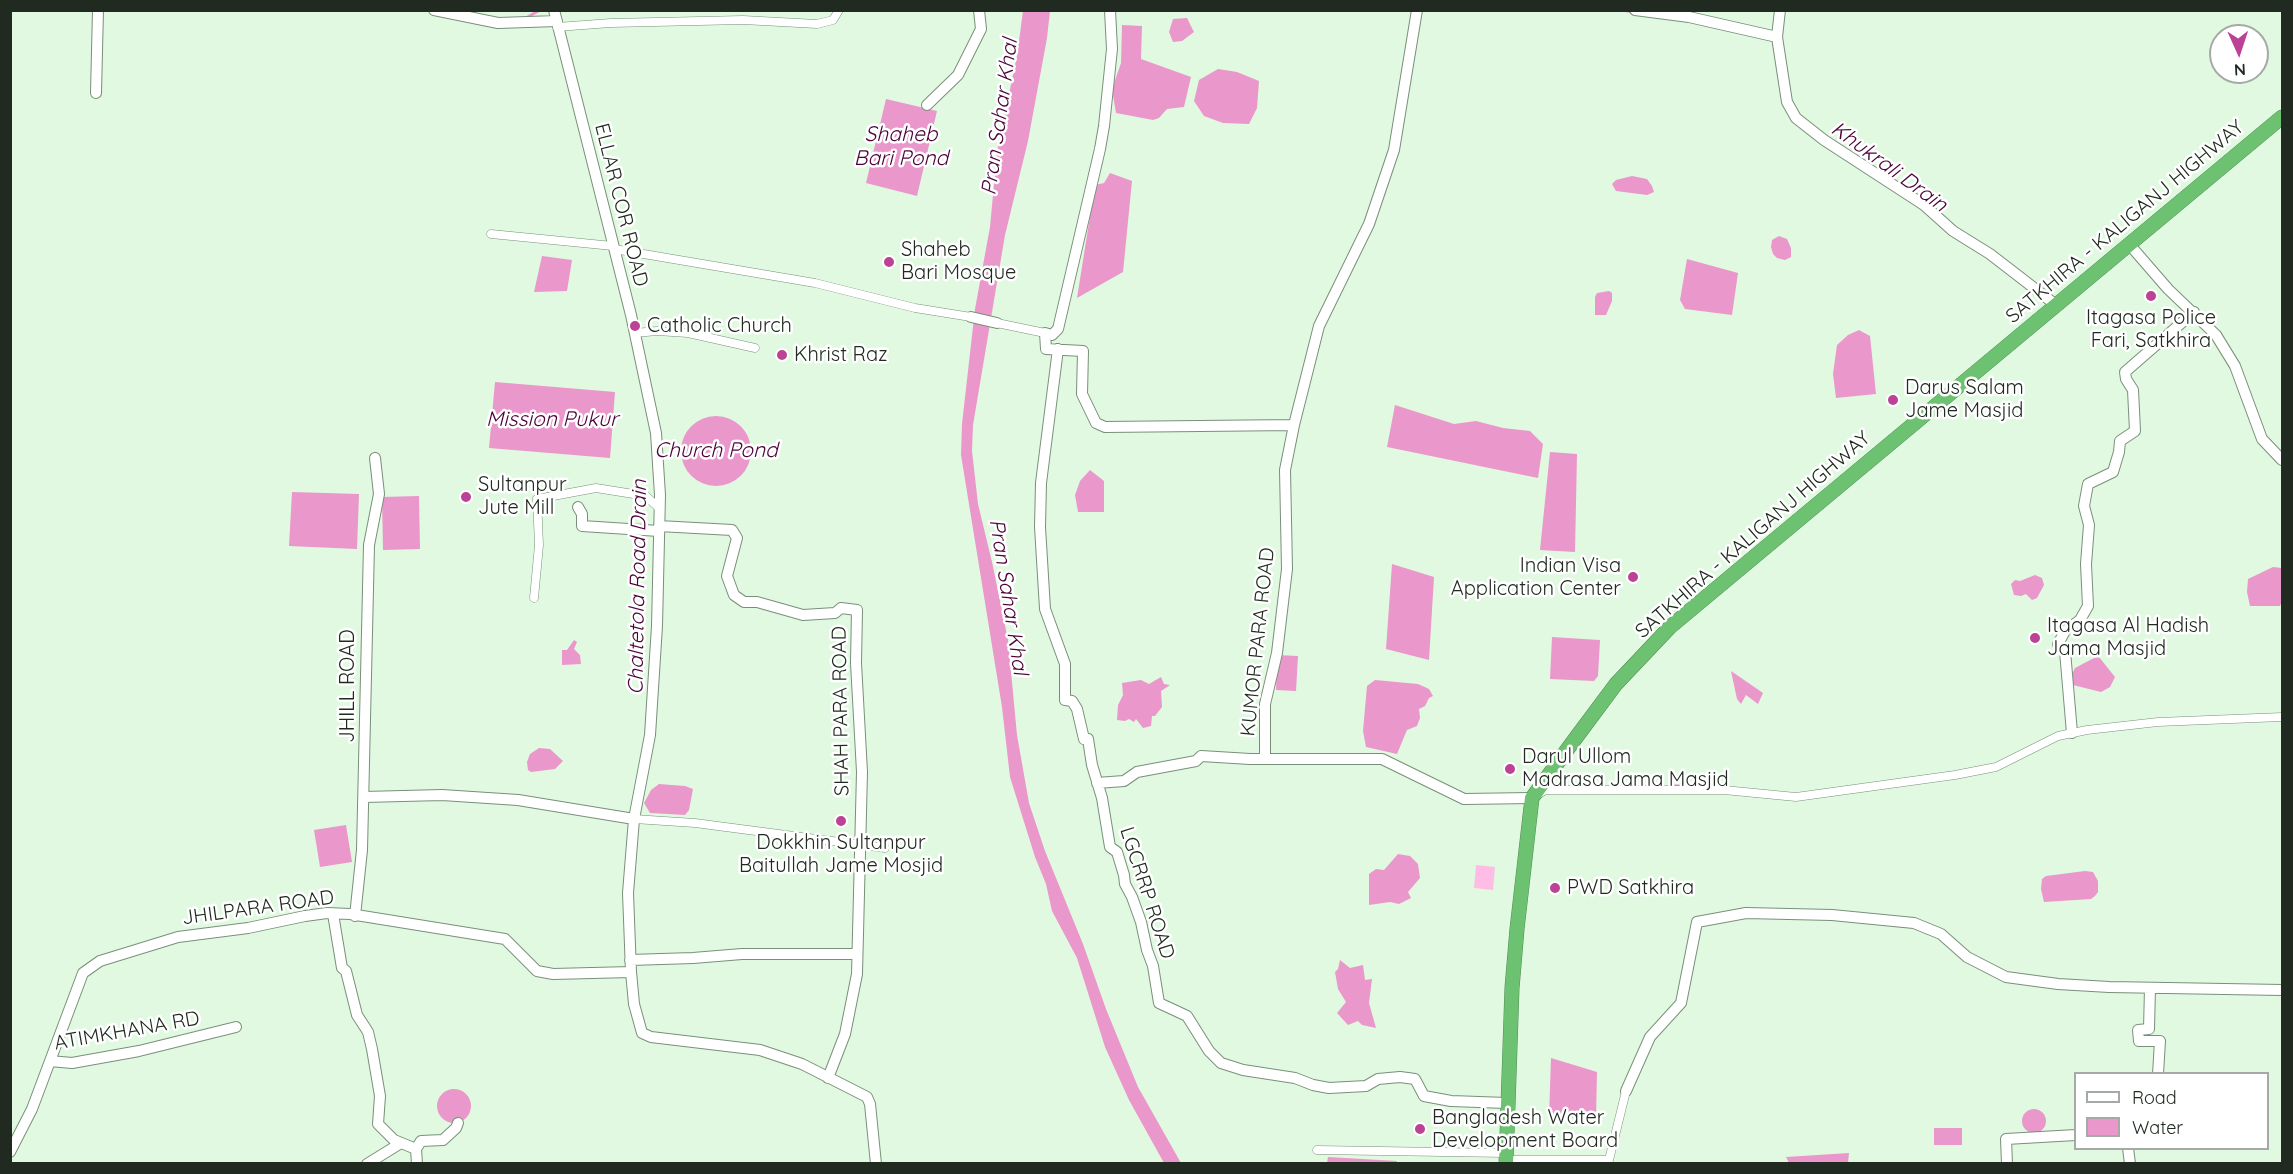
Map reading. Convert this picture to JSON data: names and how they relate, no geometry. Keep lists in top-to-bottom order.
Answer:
{
  "streets": {
    "highway": ["SATKHIRA - KALIGANJ HIGHWAY"],
    "street": [
      "ELLAR COR ROAD",
      "KUMOR PARA ROAD",
      "JHILL ROAD",
      "SHAH PARA ROAD",
      "LGCRRP ROAD",
      "JHILPARA ROAD",
      "ATIMKHANA RD"
    ]
  },
  "crossings": [
    ["ELLAR COR ROAD", "SHAH PARA ROAD"],
    ["ELLAR COR ROAD", "JHILPARA ROAD"],
    ["SATKHIRA - KALIGANJ HIGHWAY", "KUMOR PARA ROAD"],
    ["SATKHIRA - KALIGANJ HIGHWAY", "LGCRRP ROAD"],
    ["KUMOR PARA ROAD", "LGCRRP ROAD"],
    ["JHILL ROAD", "JHILPARA ROAD"],
    ["JHILPARA ROAD", "ATIMKHANA RD"]
  ],
  "water": [
    "Pran Sahar Khal",
    "Shaheb Bari Pond",
    "Khukrali Drain",
    "Mission Pukur",
    "Church Pond",
    "Chaltetola Road Drain"
  ],
  "places": [
    "Shaheb Bari Mosque",
    "Itagasa Police Fari, Satkhira",
    "Catholic Church",
    "Khrist Raz",
    "Darus Salam Jame Masjid",
    "Sultanpur Jute Mill",
    "Indian Visa Application Center",
    "Itagasa Al Hadish Jama Masjid",
    "Darul Ullom Madrasa Jama Masjid",
    "Dokkhin Sultanpur Baitullah Jame Mosjid",
    "PWD Satkhira",
    "Bangladesh Water Development Board"
  ],
  "legend": ["Road", "Water"],
  "north": "bottom"
}
